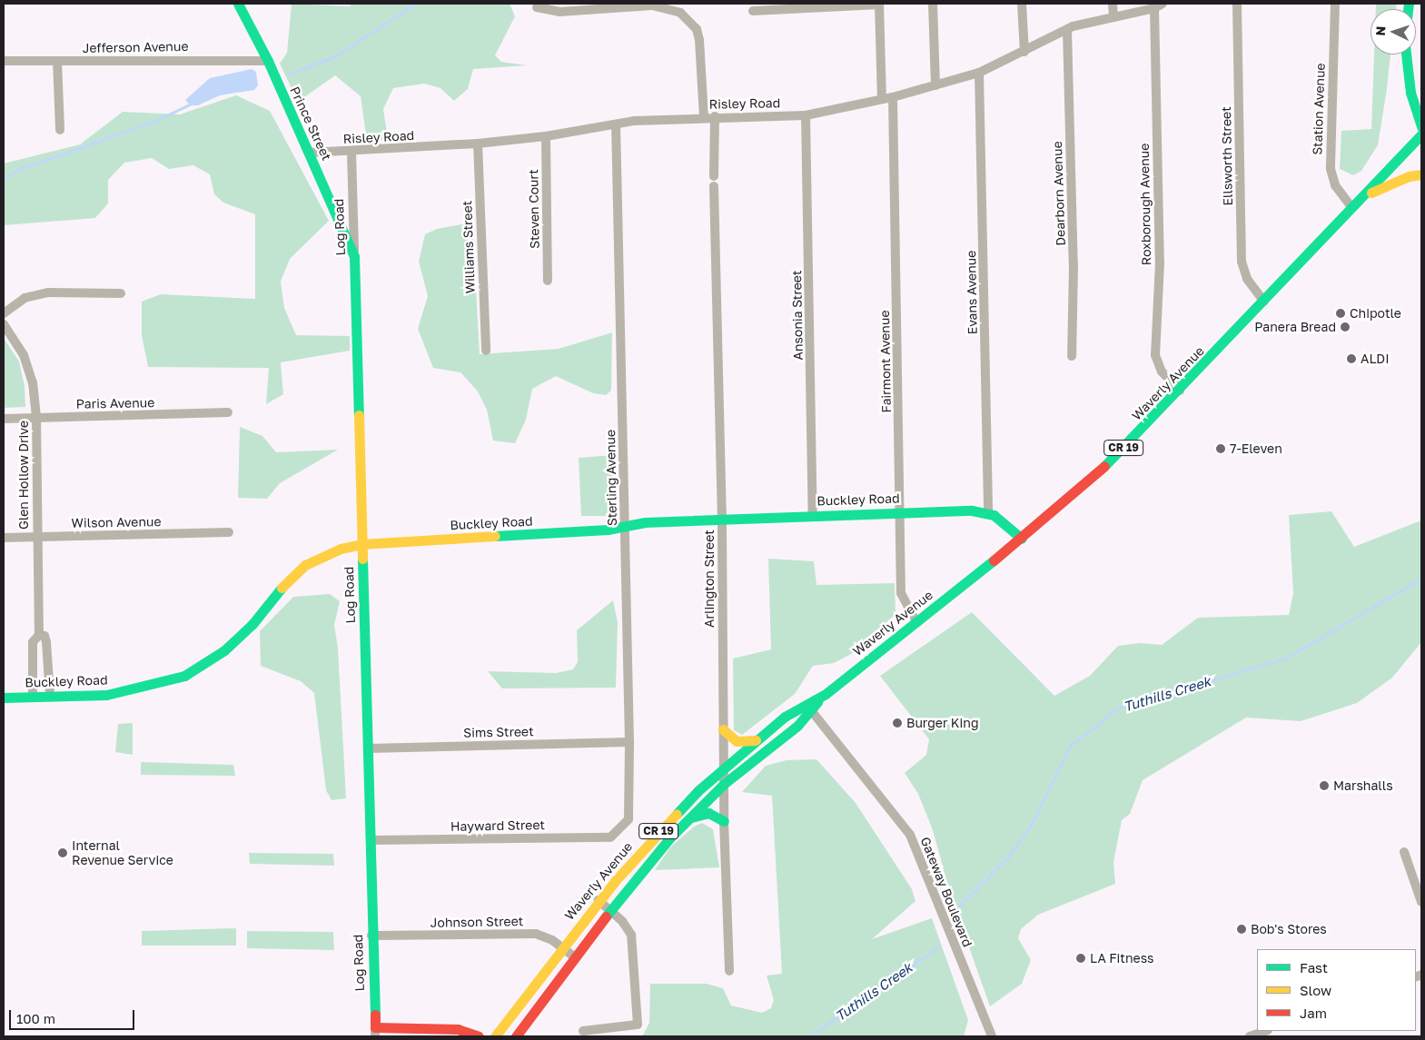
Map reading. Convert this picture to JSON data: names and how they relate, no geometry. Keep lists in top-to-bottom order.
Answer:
{
  "streets": {
    "street": [
      "Jefferson Avenue",
      "Risley Road",
      "Station Avenue",
      "Prince Street",
      "Ellsworth Street",
      "Dearborn Avenue",
      "Roxborough Avenue",
      "Steven Court",
      "Log Road",
      "Williams Street",
      "Evans Avenue",
      "Ansonia Street",
      "Fairmont Avenue",
      "Waverly Avenue",
      "Paris Avenue",
      "CR 19",
      "Glen Hollow Drive",
      "Sterling Avenue",
      "Buckley Road",
      "Wilson Avenue",
      "Arlington Street",
      "Sims Street",
      "Hayward Street",
      "Gateway Boulevard",
      "Johnson Street"
    ]
  },
  "crossings": [
    ["Jefferson Avenue", "Prince Street"],
    ["Risley Road", "Prince Street"],
    ["Risley Road", "Dearborn Avenue"],
    ["Risley Road", "Roxborough Avenue"],
    ["Risley Road", "Steven Court"],
    ["Risley Road", "Log Road"],
    ["Risley Road", "Williams Street"],
    ["Risley Road", "Evans Avenue"],
    ["Risley Road", "Ansonia Street"],
    ["Risley Road", "Fairmont Avenue"],
    ["Risley Road", "Sterling Avenue"],
    ["Risley Road", "Arlington Street"],
    ["Station Avenue", "Waverly Avenue"],
    ["Prince Street", "Log Road"],
    ["Ellsworth Street", "Waverly Avenue"],
    ["Roxborough Avenue", "Waverly Avenue"],
    ["Log Road", "Buckley Road"],
    ["Log Road", "Sims Street"],
    ["Log Road", "Hayward Street"],
    ["Log Road", "Johnson Street"],
    ["Evans Avenue", "Buckley Road"],
    ["Ansonia Street", "Buckley Road"],
    ["Fairmont Avenue", "Waverly Avenue"],
    ["Fairmont Avenue", "Buckley Road"],
    ["Waverly Avenue", "Arlington Street"],
    ["Waverly Avenue", "Gateway Boulevard"],
    ["Waverly Avenue", "Johnson Street"],
    ["Paris Avenue", "Glen Hollow Drive"],
    ["Glen Hollow Drive", "Buckley Road"],
    ["Glen Hollow Drive", "Wilson Avenue"],
    ["Sterling Avenue", "Buckley Road"],
    ["Sterling Avenue", "Sims Street"],
    ["Sterling Avenue", "Hayward Street"],
    ["Buckley Road", "Arlington Street"]
  ],
  "water": ["Tuthills Creek"],
  "places": [
    "Chipotle",
    "Panera Bread",
    "ALDI",
    "7-Eleven",
    "Burger King",
    "Marshalls",
    "Internal Revenue Service",
    "Bob's Stores",
    "LA Fitness"
  ],
  "legend": ["Fast", "Slow", "Jam"],
  "scale_bar": "100 m",
  "north": "left"
}
